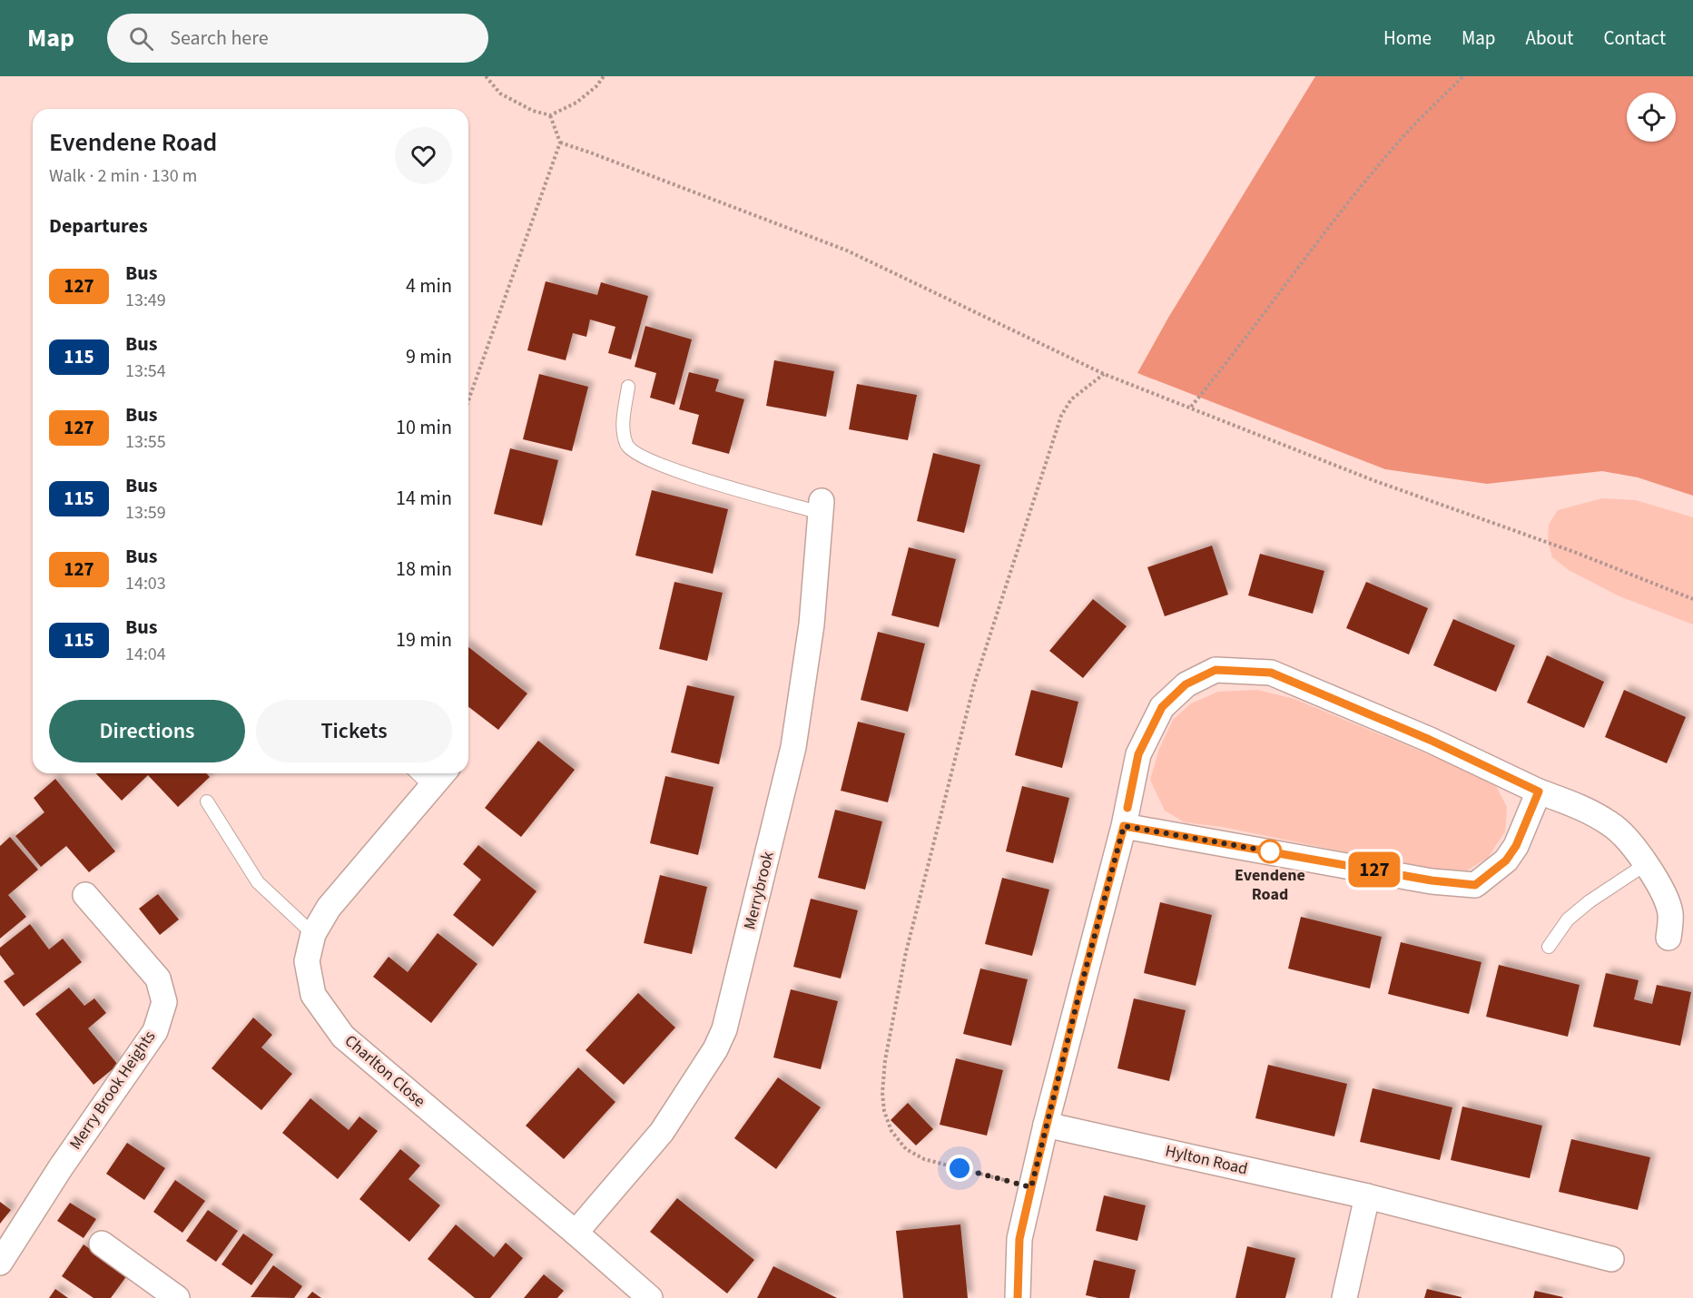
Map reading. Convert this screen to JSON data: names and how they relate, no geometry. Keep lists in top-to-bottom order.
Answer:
{
  "streets": {
    "street": [
      "Merrybrook",
      "Charlton Close",
      "Merry Brook Heights",
      "Hylton Road"
    ]
  },
  "crossings": [
    ["Merrybrook", "Charlton Close"]
  ],
  "places": ["Evendene Road"],
  "lines": ["bus line 127"],
  "page": {
    "header": "Map",
    "search": "Search here",
    "nav": [
      "Home",
      "Map",
      "About",
      "Contact"
    ],
    "on_map": "127",
    "heading": [
      ["Evendene Road", "Walk · 2 min · 130 m"],
      "Departures"
    ],
    "list": [
      {
        "mark": "127",
        "name": "Bus",
        "note": "13:49",
        "value": "4 min"
      },
      {
        "mark": "115",
        "name": "Bus",
        "note": "13:54",
        "value": "9 min"
      },
      {
        "mark": "127",
        "name": "Bus",
        "note": "13:55",
        "value": "10 min"
      },
      {
        "mark": "115",
        "name": "Bus",
        "note": "13:59",
        "value": "14 min"
      },
      {
        "mark": "127",
        "name": "Bus",
        "note": "14:03",
        "value": "18 min"
      },
      {
        "mark": "115",
        "name": "Bus",
        "note": "14:04",
        "value": "19 min"
      }
    ],
    "buttons": ["Directions", "Tickets"]
  }
}
